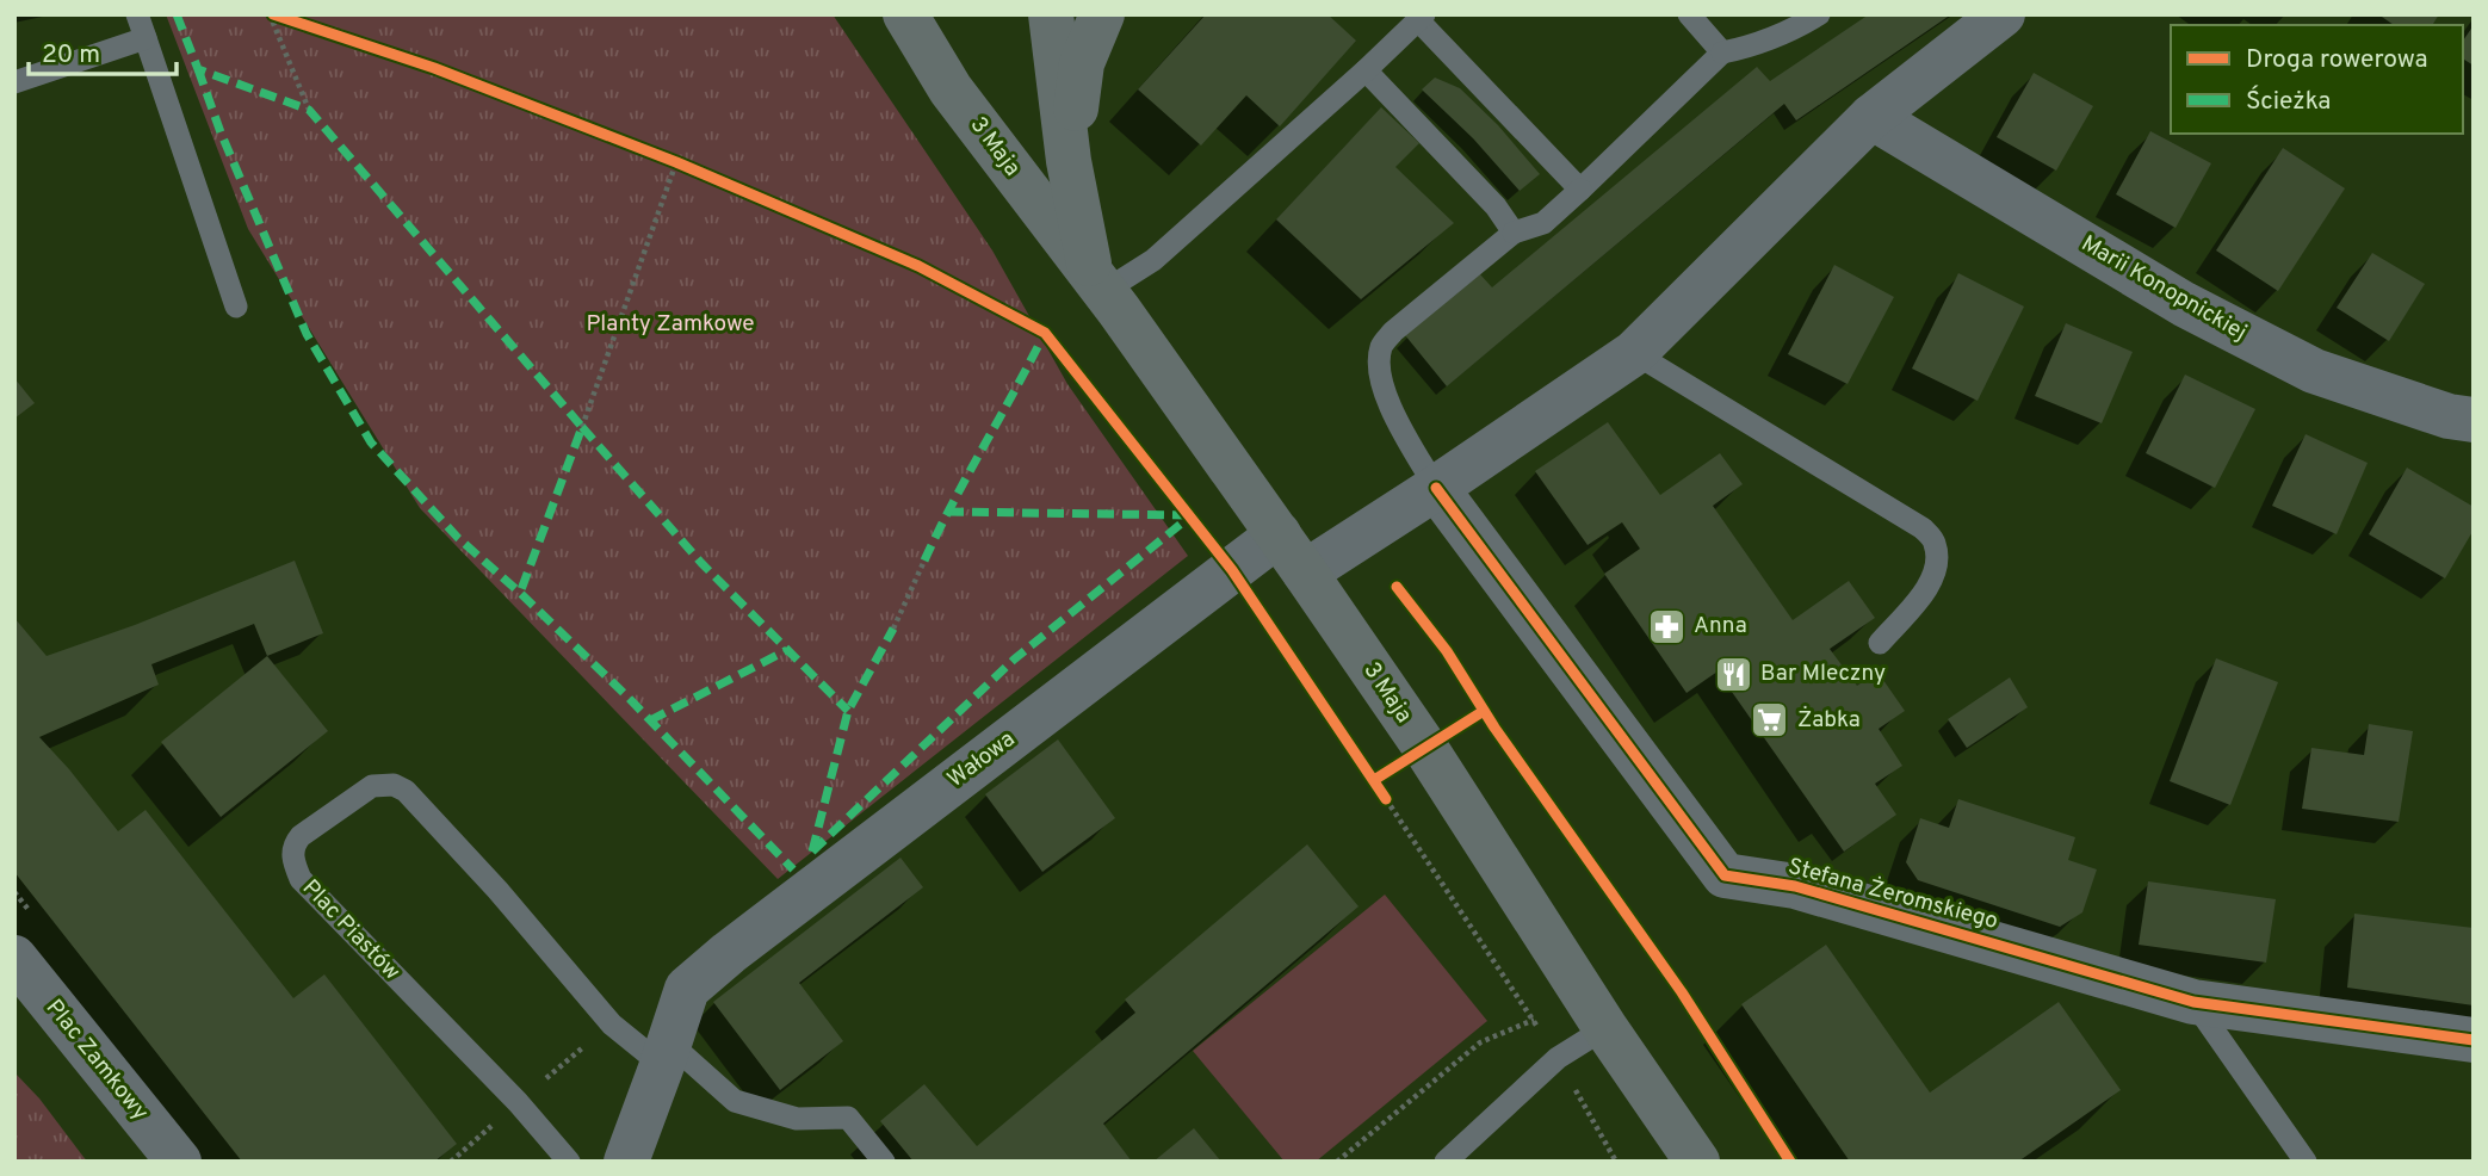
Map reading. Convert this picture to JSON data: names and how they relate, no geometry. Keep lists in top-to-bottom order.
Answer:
{
  "streets": {
    "main road": ["3 Maja"],
    "street": [
      "Marii Konopnickiej",
      "Wałowa",
      "Stefana Żeromskiego",
      "Plac Zamkowy"
    ],
    "lane": ["Plac Piastów"]
  },
  "crossings": [
    ["3 Maja", "Wałowa"],
    ["Wałowa", "Plac Piastów"]
  ],
  "parks": ["Planty Zamkowe"],
  "places": {
    "pharmacy": ["Anna"],
    "restaurant": ["Bar Mleczny"],
    "supermarket": ["Żabka"]
  },
  "legend": ["Droga rowerowa", "Ścieżka"],
  "scale_bar": "20 m"
}
